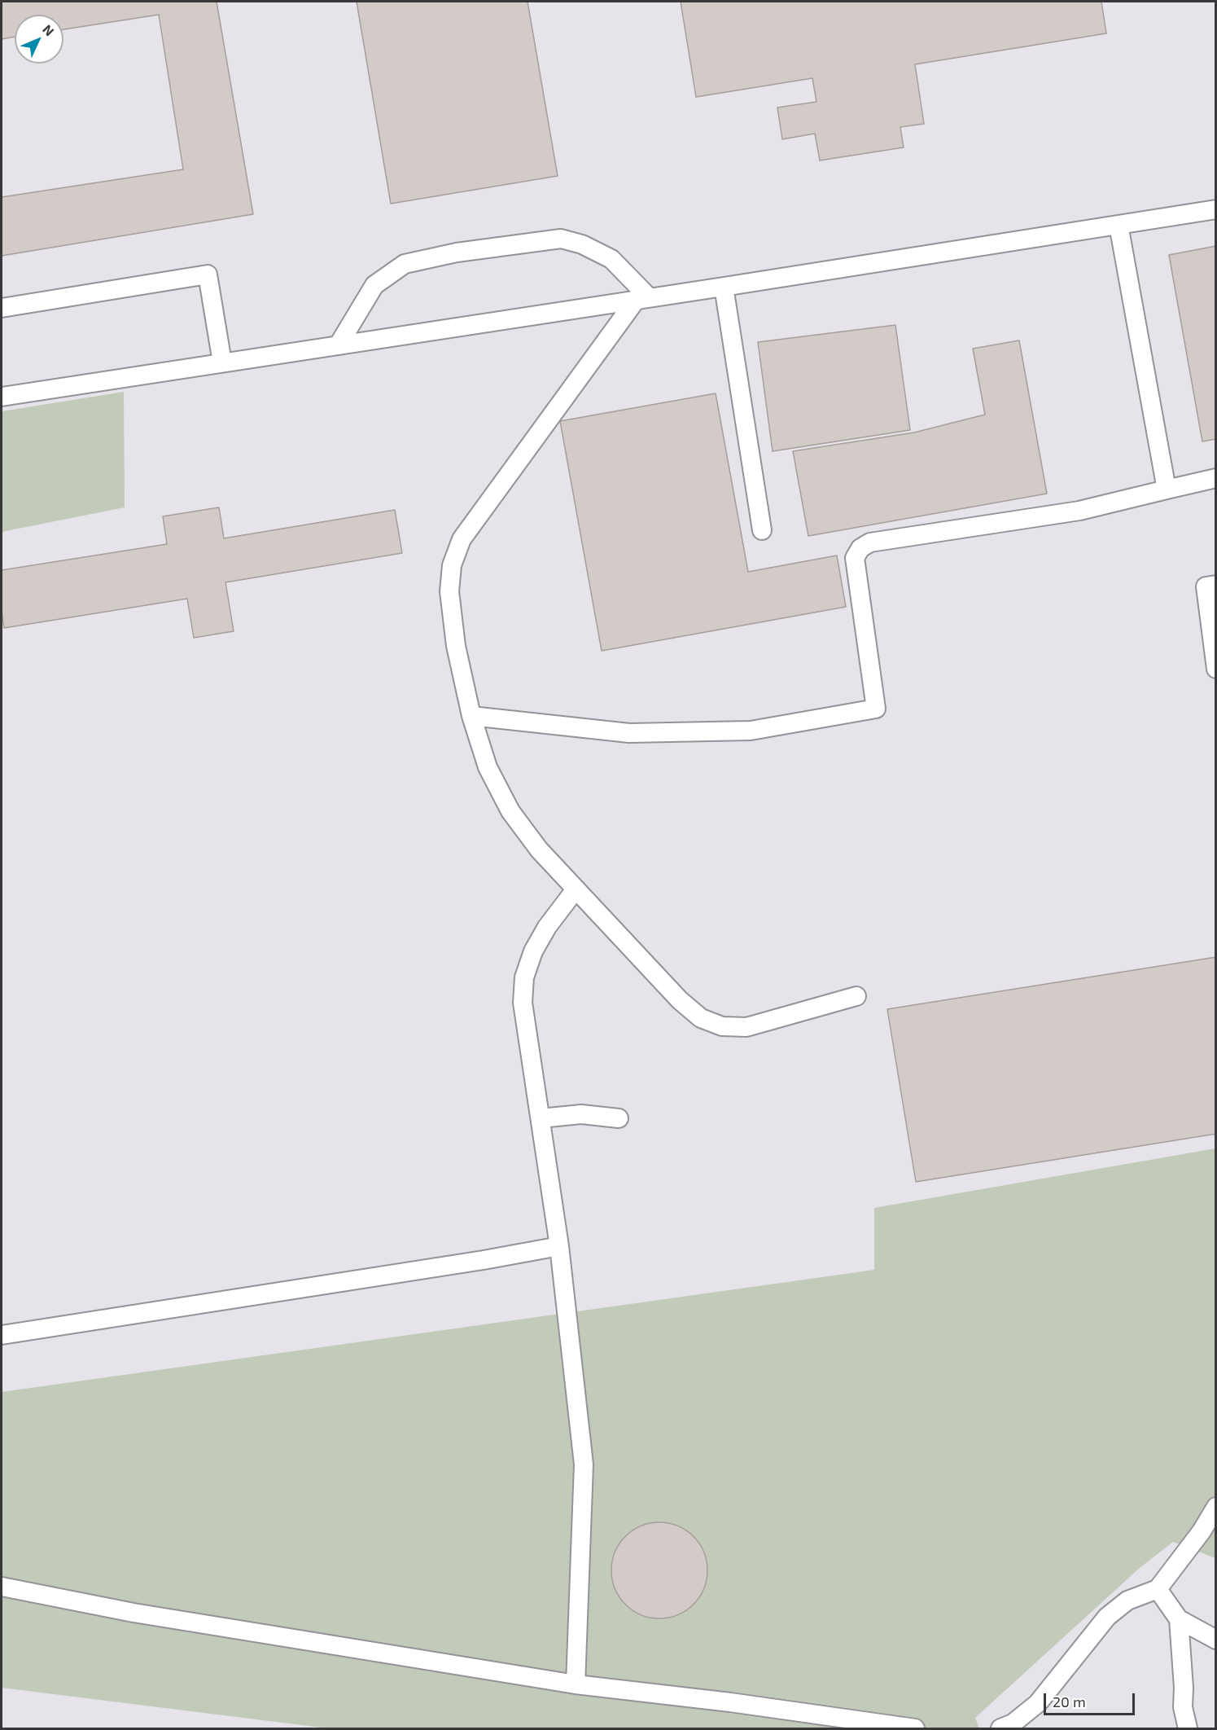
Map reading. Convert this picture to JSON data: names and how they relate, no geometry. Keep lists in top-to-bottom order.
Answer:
{
  "scale_bar": "20 m",
  "north": "top right"
}
